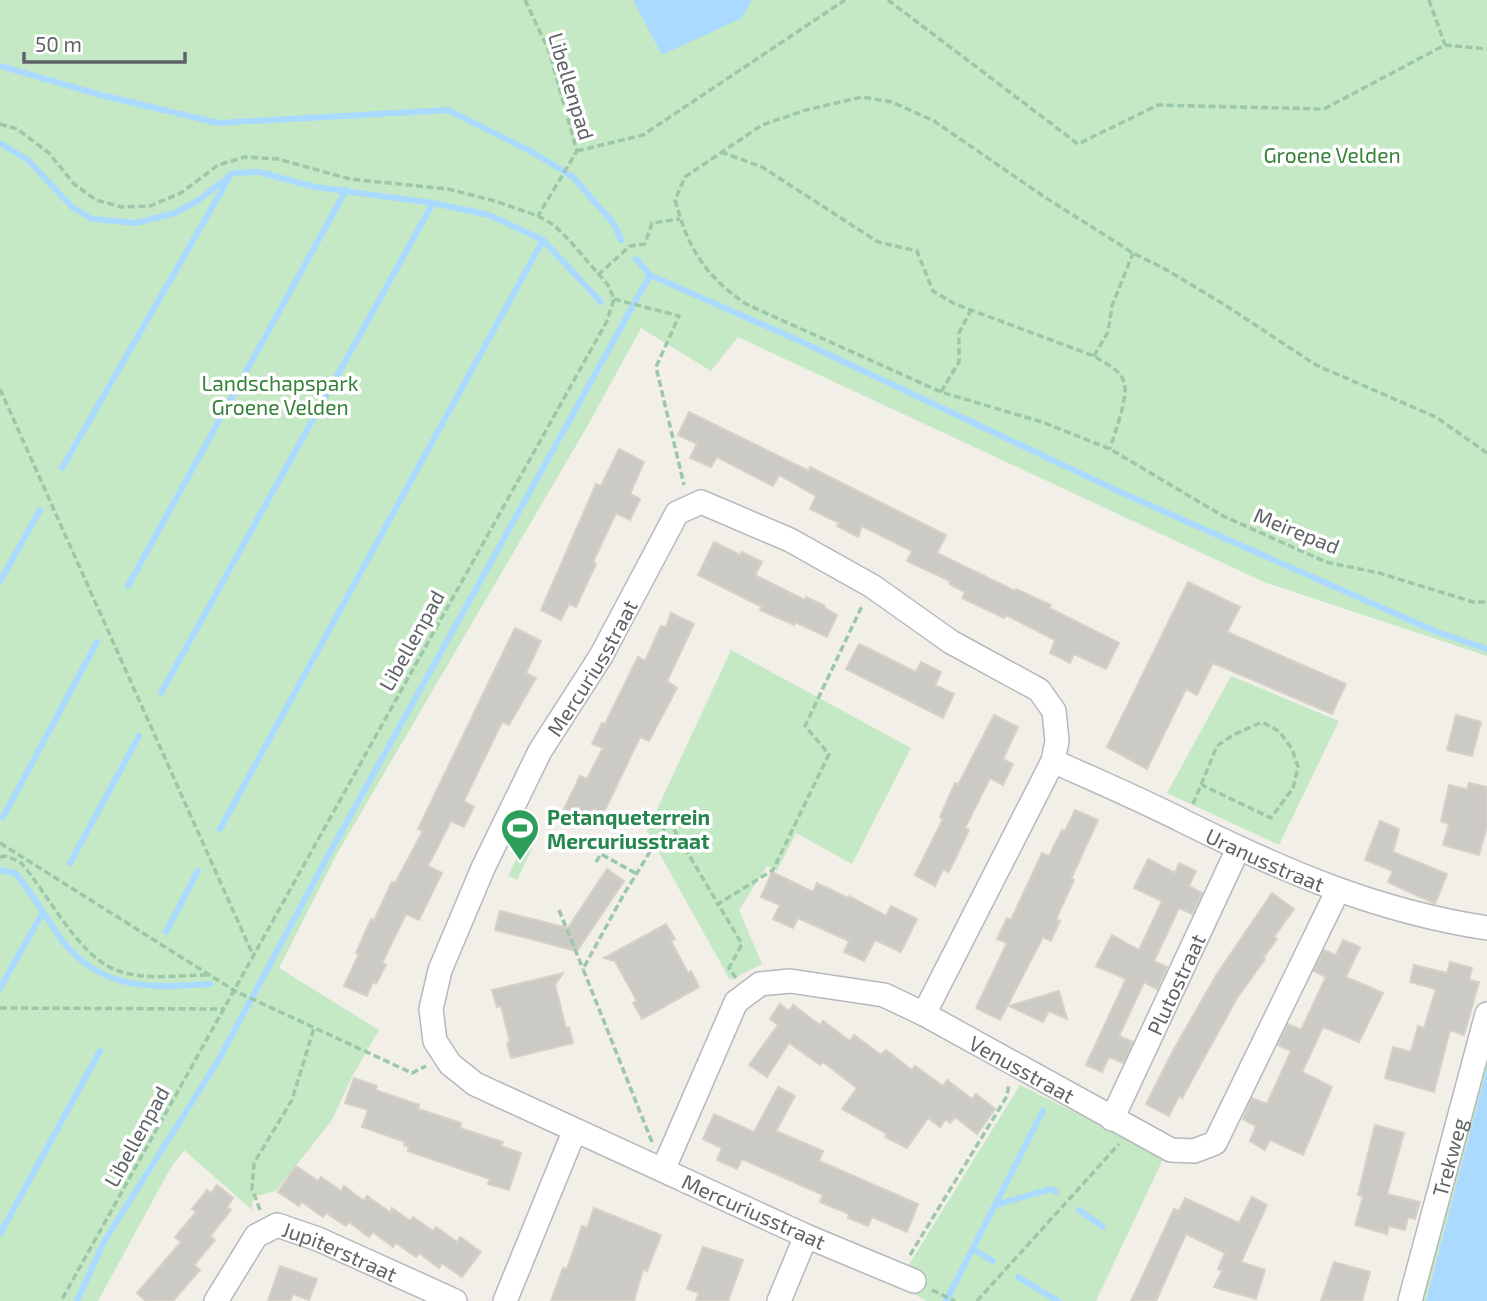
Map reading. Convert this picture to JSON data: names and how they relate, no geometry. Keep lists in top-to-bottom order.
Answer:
{
  "streets": {
    "street": [
      "Mercuriusstraat",
      "Uranusstraat",
      "Plutostraat",
      "Venusstraat",
      "Trekweg",
      "Jupiterstraat"
    ],
    "path": ["Libellenpad", "Meirepad"]
  },
  "crossings": [
    ["Uranusstraat", "Plutostraat"],
    ["Uranusstraat", "Venusstraat"],
    ["Plutostraat", "Venusstraat"]
  ],
  "parks": ["Groene Velden", "Landschapspark Groene Velden"],
  "places": {
    "sports": ["Petanqueterrein Mercuriusstraat"]
  },
  "scale_bar": "50 m"
}
